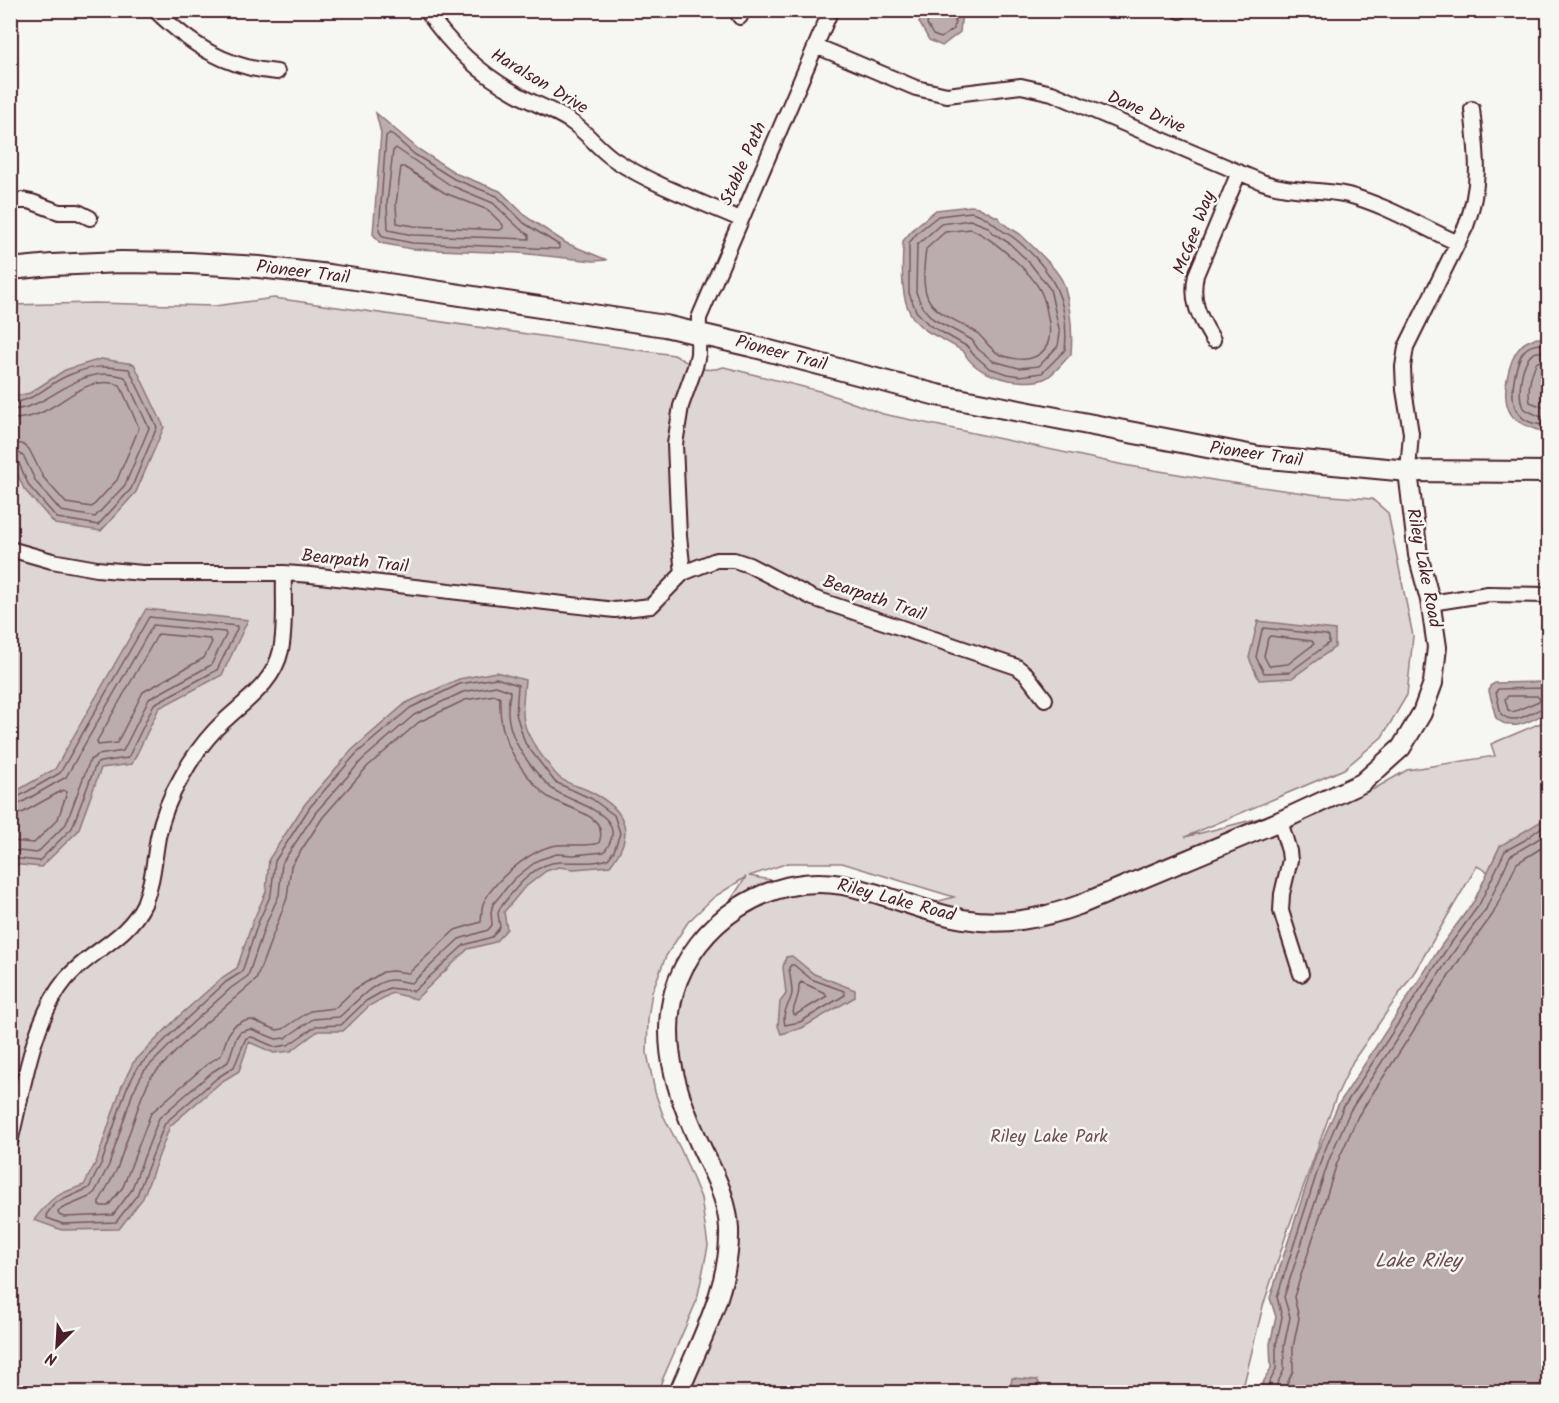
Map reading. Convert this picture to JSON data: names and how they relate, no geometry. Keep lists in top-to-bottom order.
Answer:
{
  "streets": {
    "main road": ["Pioneer Trail"],
    "street": [
      "Haralson Drive",
      "Dane Drive",
      "Stable Path",
      "McGee Way",
      "Bearpath Trail",
      "Riley Lake Road"
    ]
  },
  "crossings": [
    ["Haralson Drive", "Stable Path"],
    ["Dane Drive", "Stable Path"],
    ["Dane Drive", "McGee Way"],
    ["Dane Drive", "Riley Lake Road"],
    ["Stable Path", "Pioneer Trail"],
    ["Pioneer Trail", "Riley Lake Road"]
  ],
  "water": ["Lake Riley"],
  "parks": ["Riley Lake Park"],
  "north": "bottom left"
}
